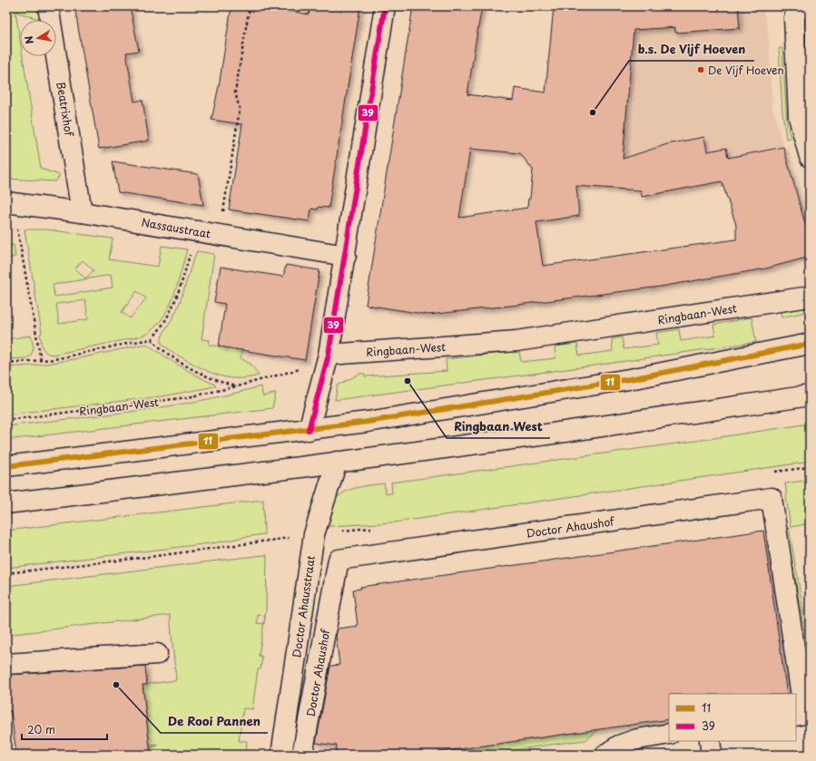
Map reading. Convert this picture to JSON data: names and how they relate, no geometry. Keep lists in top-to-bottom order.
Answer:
{
  "streets": {
    "street": [
      "Beatrixhof",
      "Nassaustraat",
      "Ringbaan-West",
      "Doctor Ahaushof",
      "Doctor Ahausstraat"
    ]
  },
  "crossings": [
    ["Beatrixhof", "Nassaustraat"]
  ],
  "places": [
    "De Vijf Hoeven",
    "b.s. De Vijf Hoeven",
    "Ringbaan West",
    "De Rooi Pannen"
  ],
  "lines": ["transit line 39", "transit line 11"],
  "legend": ["11", "39"],
  "scale_bar": "20 m",
  "north": "left"
}
